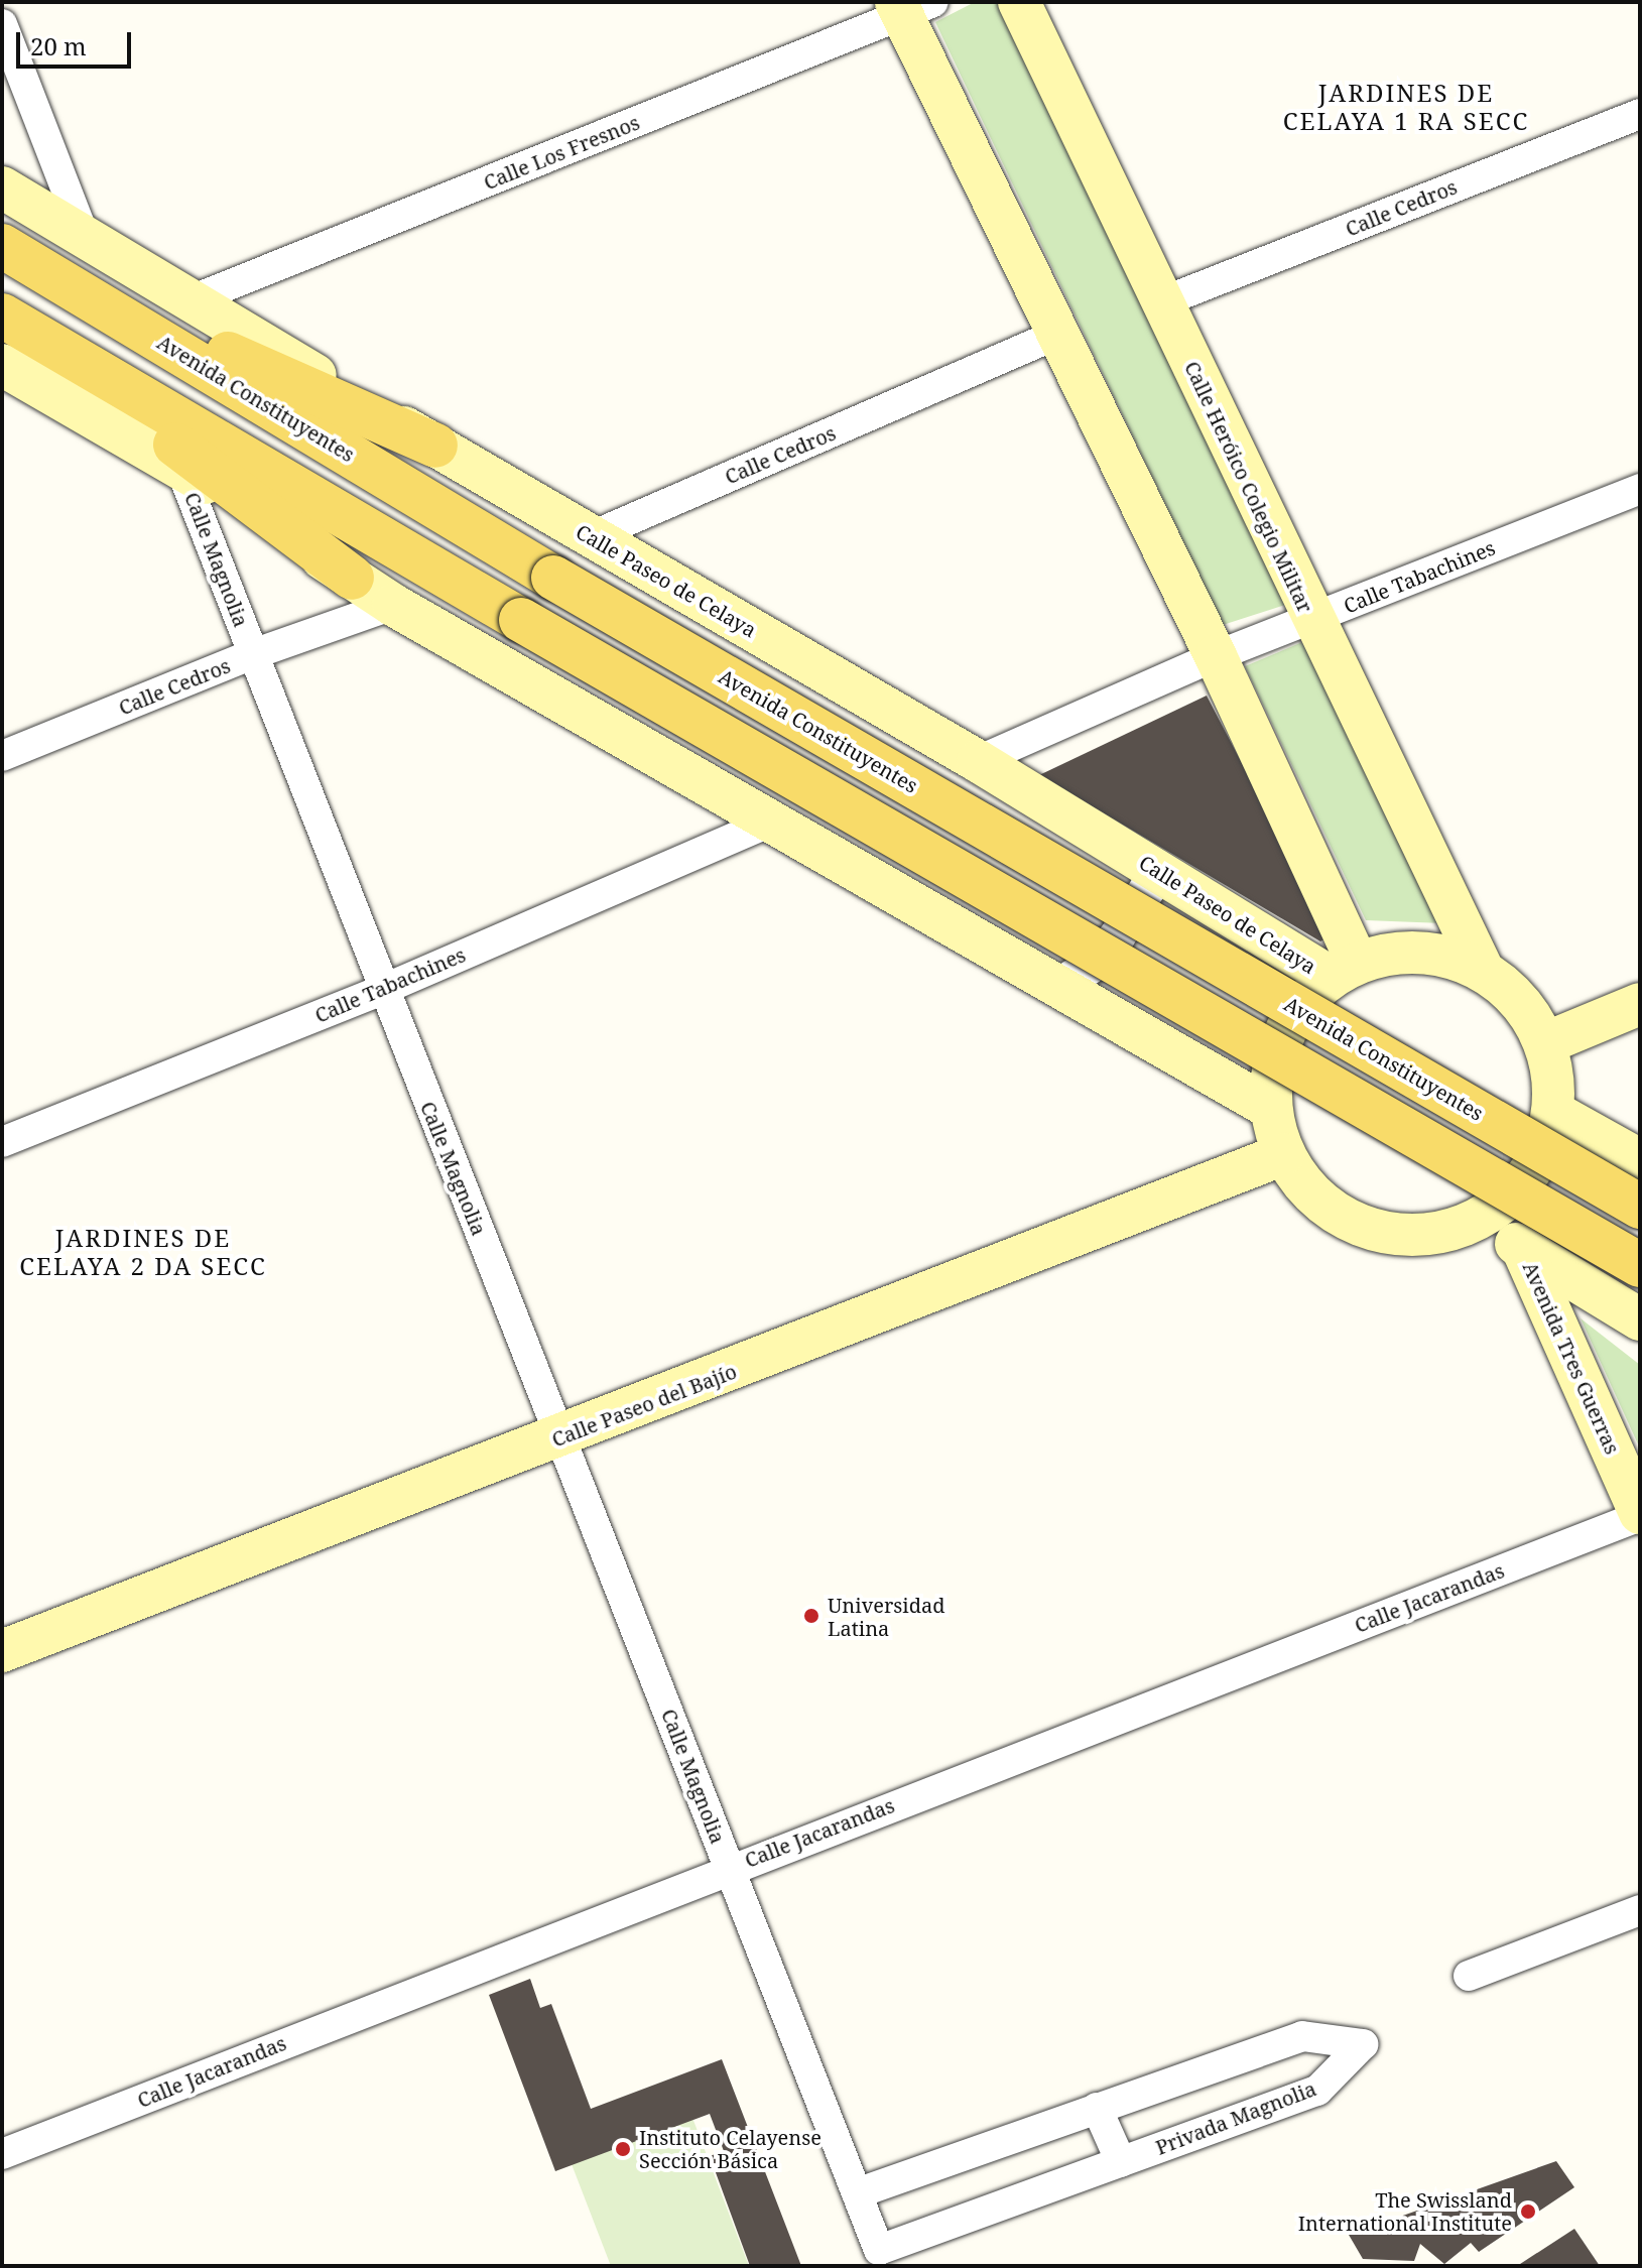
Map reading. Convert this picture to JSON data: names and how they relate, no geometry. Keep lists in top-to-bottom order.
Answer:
{
  "streets": {
    "main road": [
      "Avenida Constituyentes",
      "Calle Heróico Colegio Militar",
      "Calle Paseo de Celaya",
      "Avenida Tres Guerras",
      "Calle Paseo del Bajío"
    ],
    "street": [
      "Calle Los Fresnos",
      "Calle Cedros",
      "Calle Magnolia",
      "Calle Tabachines",
      "Calle Jacarandas",
      "Privada Magnolia"
    ]
  },
  "crossings": [
    ["Calle Los Fresnos", "Calle Paseo de Celaya"],
    ["Calle Cedros", "Calle Heróico Colegio Militar"],
    ["Calle Cedros", "Calle Magnolia"],
    ["Calle Cedros", "Calle Paseo de Celaya"],
    ["Calle Heróico Colegio Militar", "Calle Tabachines"],
    ["Calle Heróico Colegio Militar", "Calle Paseo de Celaya"],
    ["Calle Heróico Colegio Militar", "Calle Paseo del Bajío"],
    ["Calle Magnolia", "Calle Tabachines"],
    ["Calle Magnolia", "Calle Paseo del Bajío"],
    ["Calle Magnolia", "Calle Jacarandas"],
    ["Calle Magnolia", "Privada Magnolia"],
    ["Calle Tabachines", "Calle Paseo de Celaya"],
    ["Calle Paseo de Celaya", "Calle Paseo del Bajío"],
    ["Avenida Tres Guerras", "Calle Jacarandas"],
    ["Calle Jacarandas", "Privada Magnolia"]
  ],
  "districts": ["JARDINES DE CELAYA 1 RA SECC", "JARDINES DE CELAYA 2 DA SECC"],
  "places": ["Universidad Latina", "Instituto Celayense Sección Básica", "The Swissland International Institute"],
  "scale_bar": "20 m"
}
